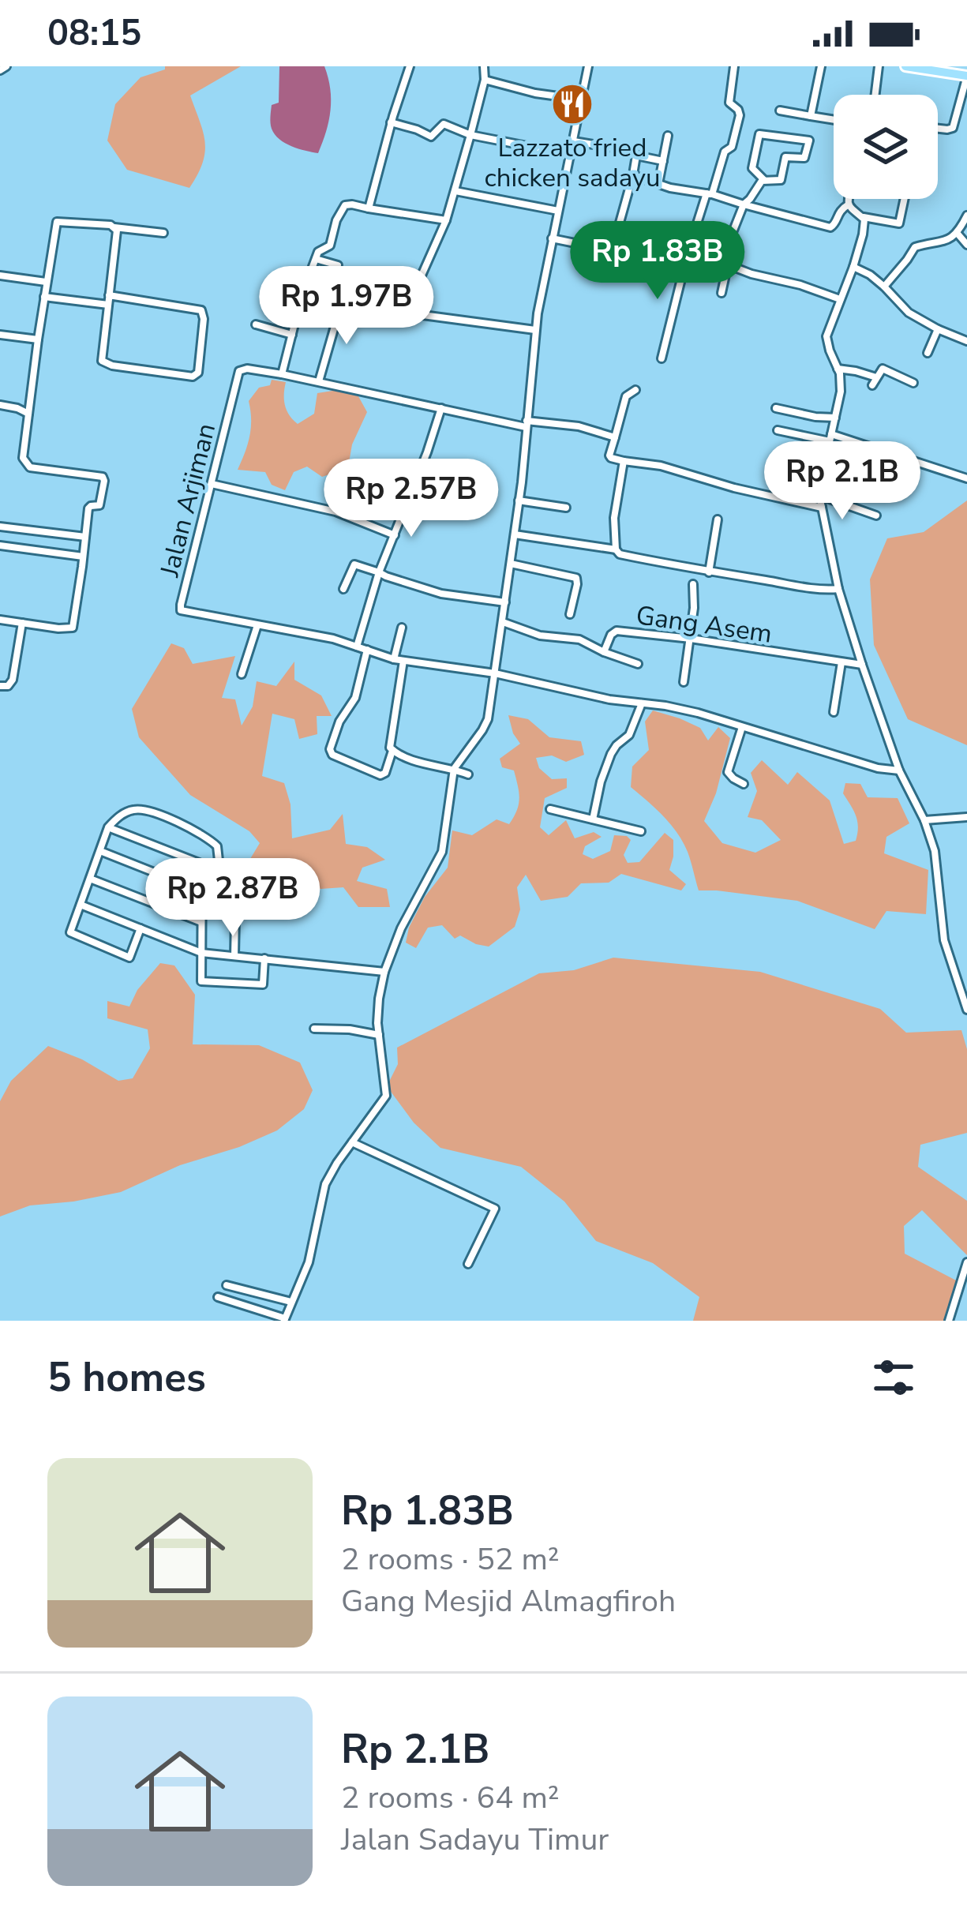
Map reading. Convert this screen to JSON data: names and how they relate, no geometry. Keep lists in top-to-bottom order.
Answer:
{
  "streets": {
    "street": ["Jalan Arjiman", "Gang Asem"]
  },
  "places": {
    "restaurant": ["Lazzato fried chicken sadayu"]
  },
  "page": {
    "status": "08:15",
    "price": [
      "Rp 1.83B",
      "Rp 1.97B",
      "Rp 2.1B",
      "Rp 2.57B",
      "Rp 2.87B"
    ],
    "heading": "5 homes",
    "list": [
      {
        "name": "Rp 1.83B",
        "note": "2 rooms · 52 m² · Gang Mesjid Almagfiroh"
      },
      {
        "name": "Rp 2.1B",
        "note": "2 rooms · 64 m² · Jalan Sadayu Timur"
      }
    ]
  }
}
